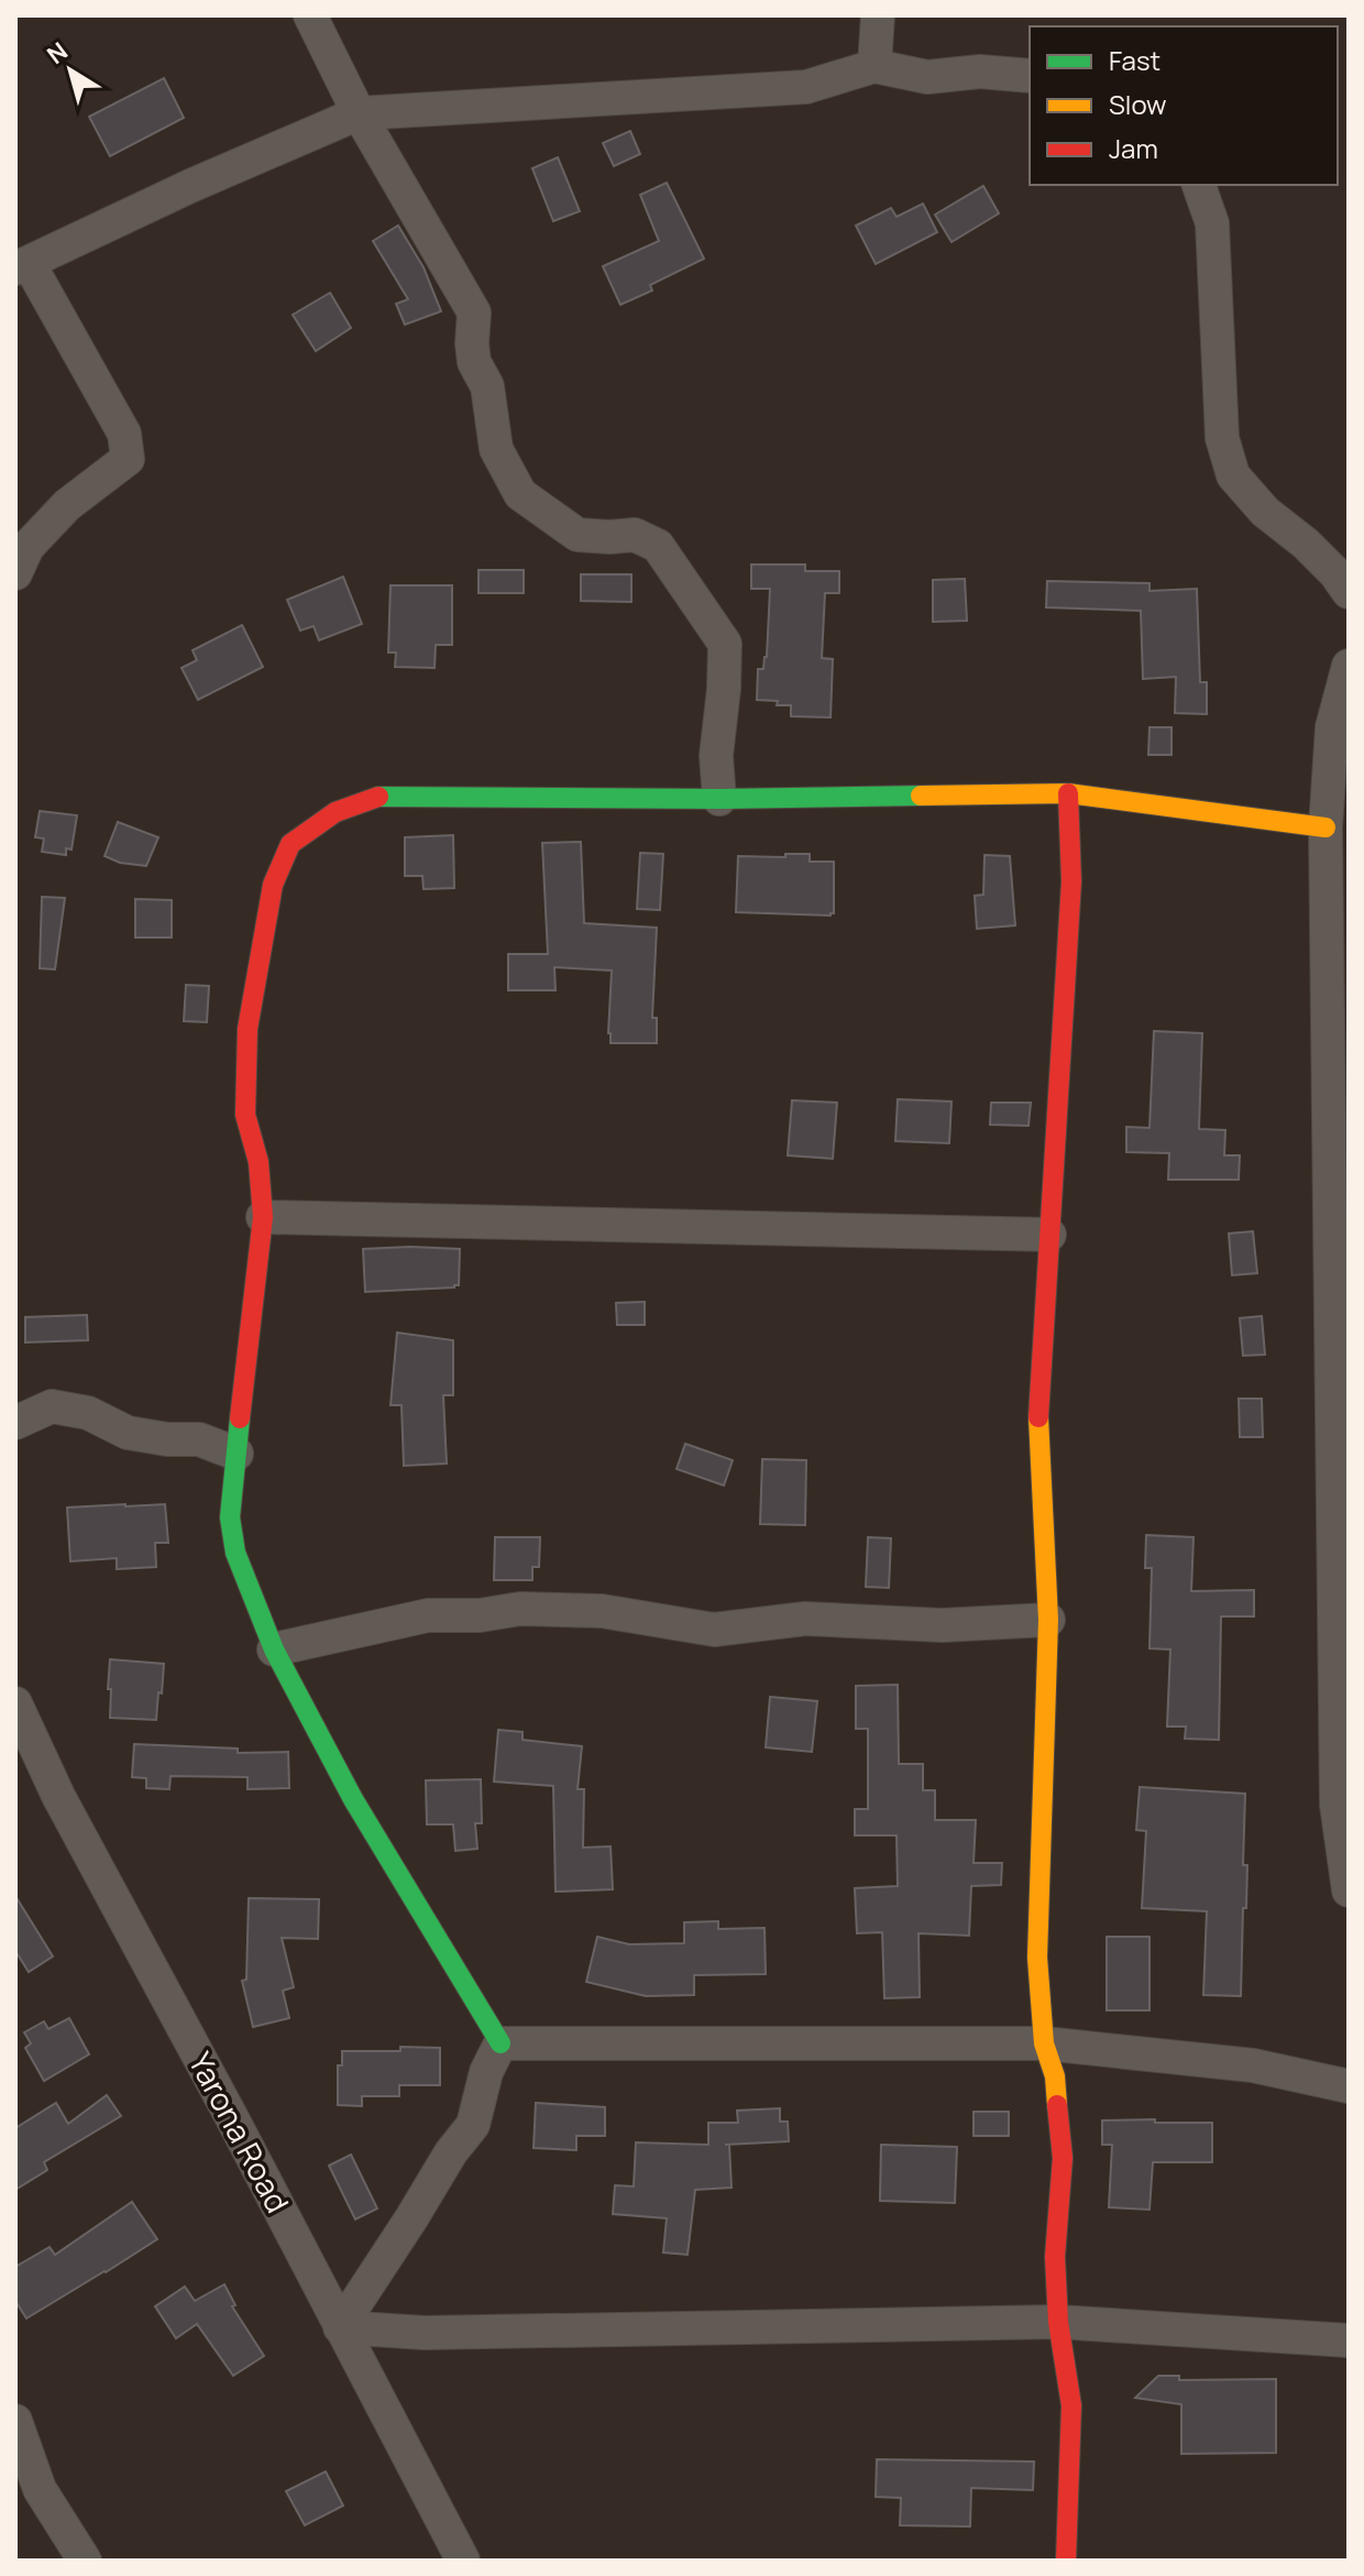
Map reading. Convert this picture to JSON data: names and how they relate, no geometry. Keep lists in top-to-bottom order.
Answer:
{
  "streets": {
    "street": ["Yarona Road"]
  },
  "legend": ["Fast", "Slow", "Jam"],
  "north": "top left"
}
